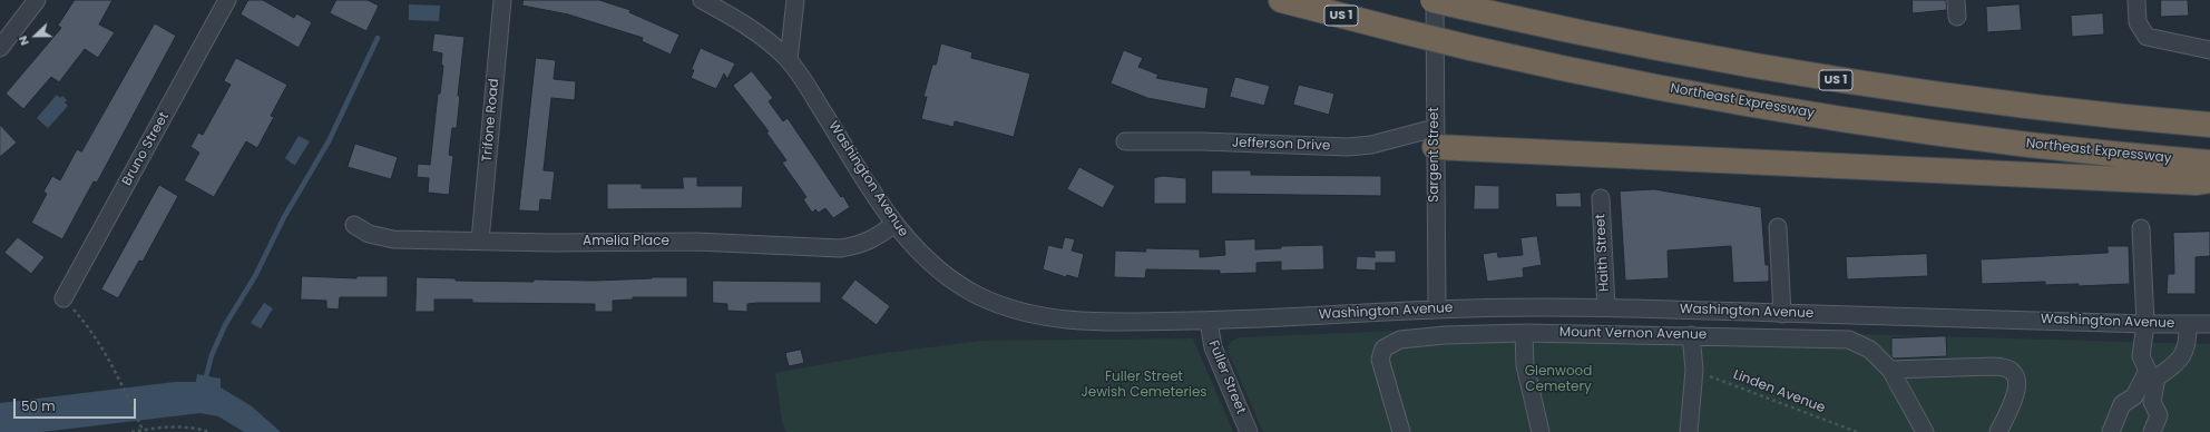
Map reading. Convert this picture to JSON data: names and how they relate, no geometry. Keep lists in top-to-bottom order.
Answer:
{
  "streets": {
    "highway": ["US 1", "Northeast Expressway"],
    "street": [
      "Trifone Road",
      "Jefferson Drive",
      "Bruno Street",
      "Sargent Street",
      "Washington Avenue",
      "Amelia Place",
      "Haith Street",
      "Mount Vernon Avenue",
      "Fuller Street"
    ],
    "path": ["Linden Avenue"]
  },
  "crossings": [
    ["US 1", "Sargent Street"],
    ["Trifone Road", "Amelia Place"],
    ["Jefferson Drive", "Sargent Street"],
    ["Sargent Street", "Washington Avenue"],
    ["Washington Avenue", "Amelia Place"],
    ["Washington Avenue", "Haith Street"],
    ["Washington Avenue", "Fuller Street"]
  ],
  "parks": ["Glenwood Cemetery", "Fuller Street Jewish Cemeteries"],
  "scale_bar": "50 m",
  "north": "left"
}
